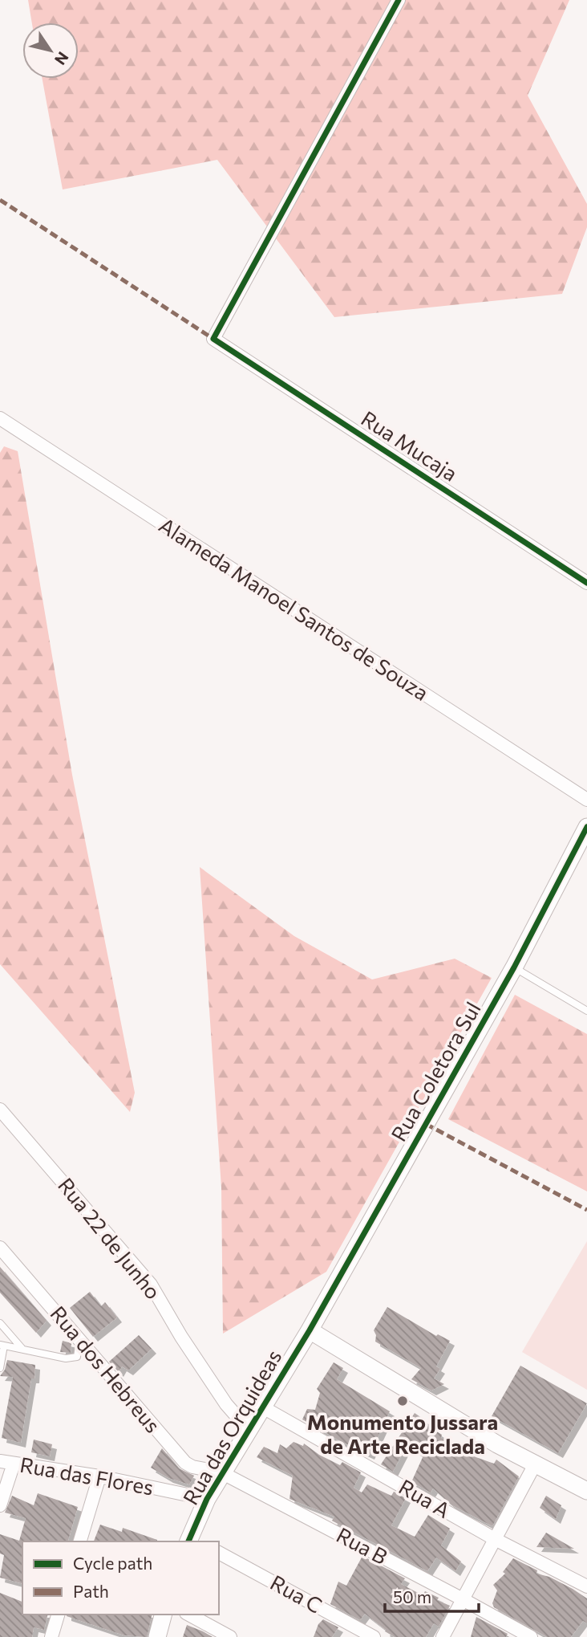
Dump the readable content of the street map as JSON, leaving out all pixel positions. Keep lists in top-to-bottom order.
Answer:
{
  "streets": {
    "street": [
      "Rua Mucaja",
      "Alameda Manoel Santos de Souza",
      "Rua Coletora Sul",
      "Rua 22 de Junho",
      "Rua dos Hebreus",
      "Rua das Orquideas",
      "Rua das Flores",
      "Rua A",
      "Rua B",
      "Rua C"
    ]
  },
  "crossings": [
    ["Rua Coletora Sul", "Rua das Orquideas"],
    ["Rua 22 de Junho", "Rua das Orquideas"],
    ["Rua dos Hebreus", "Rua das Orquideas"],
    ["Rua dos Hebreus", "Rua B"],
    ["Rua das Orquideas", "Rua das Flores"],
    ["Rua das Orquideas", "Rua A"],
    ["Rua das Orquideas", "Rua B"]
  ],
  "places": ["Monumento Jussara de Arte Reciclada"],
  "legend": ["Cycle path", "Path"],
  "scale_bar": "50 m",
  "north": "bottom right"
}
